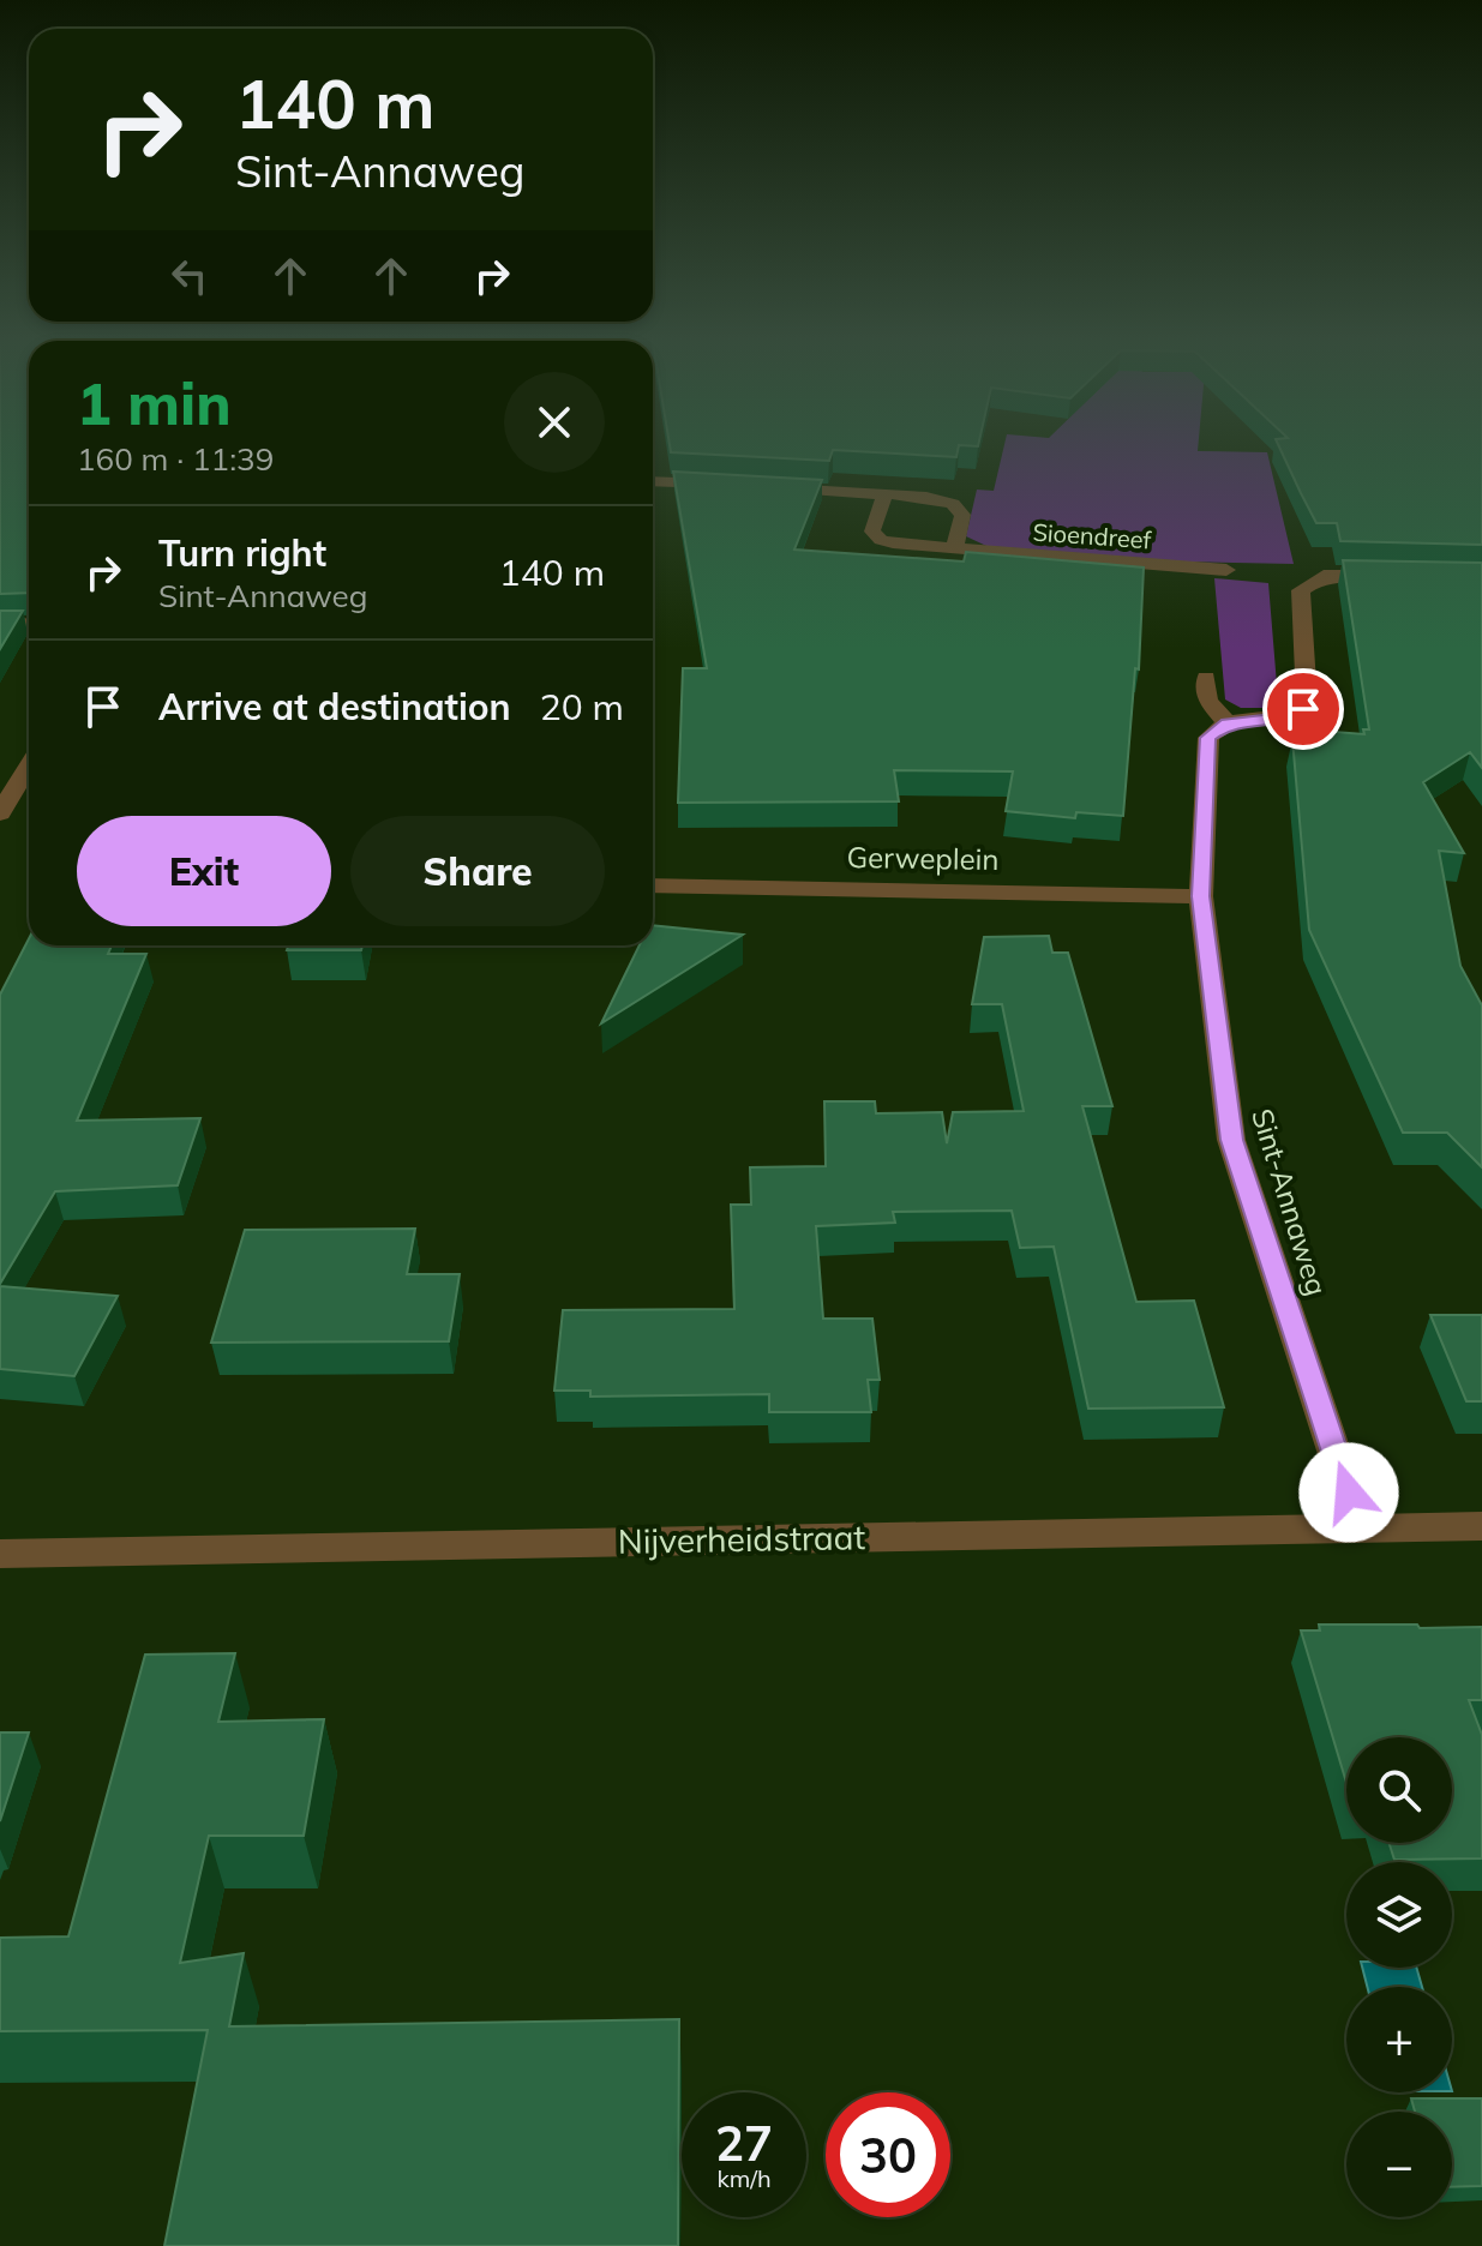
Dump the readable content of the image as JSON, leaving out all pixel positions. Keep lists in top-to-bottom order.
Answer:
{
  "streets": {
    "street": [
      "Sioendreef",
      "Gerweplein",
      "Sint-Annaweg",
      "Nijverheidstraat"
    ]
  },
  "crossings": [
    ["Gerweplein", "Sint-Annaweg"],
    ["Sint-Annaweg", "Nijverheidstraat"]
  ],
  "page": {
    "turn": ["140 m", "Sint-Annaweg"],
    "heading": ["1 min", "160 m · 11:39"],
    "list": [
      {
        "name": "Turn right",
        "note": "Sint-Annaweg",
        "value": "140 m"
      },
      {
        "name": "Arrive at destination",
        "value": "20 m"
      }
    ],
    "buttons": ["Exit", "Share"],
    "map_buttons": ["+", "−"],
    "speed": "27 km/h",
    "limit": "30"
  }
}
